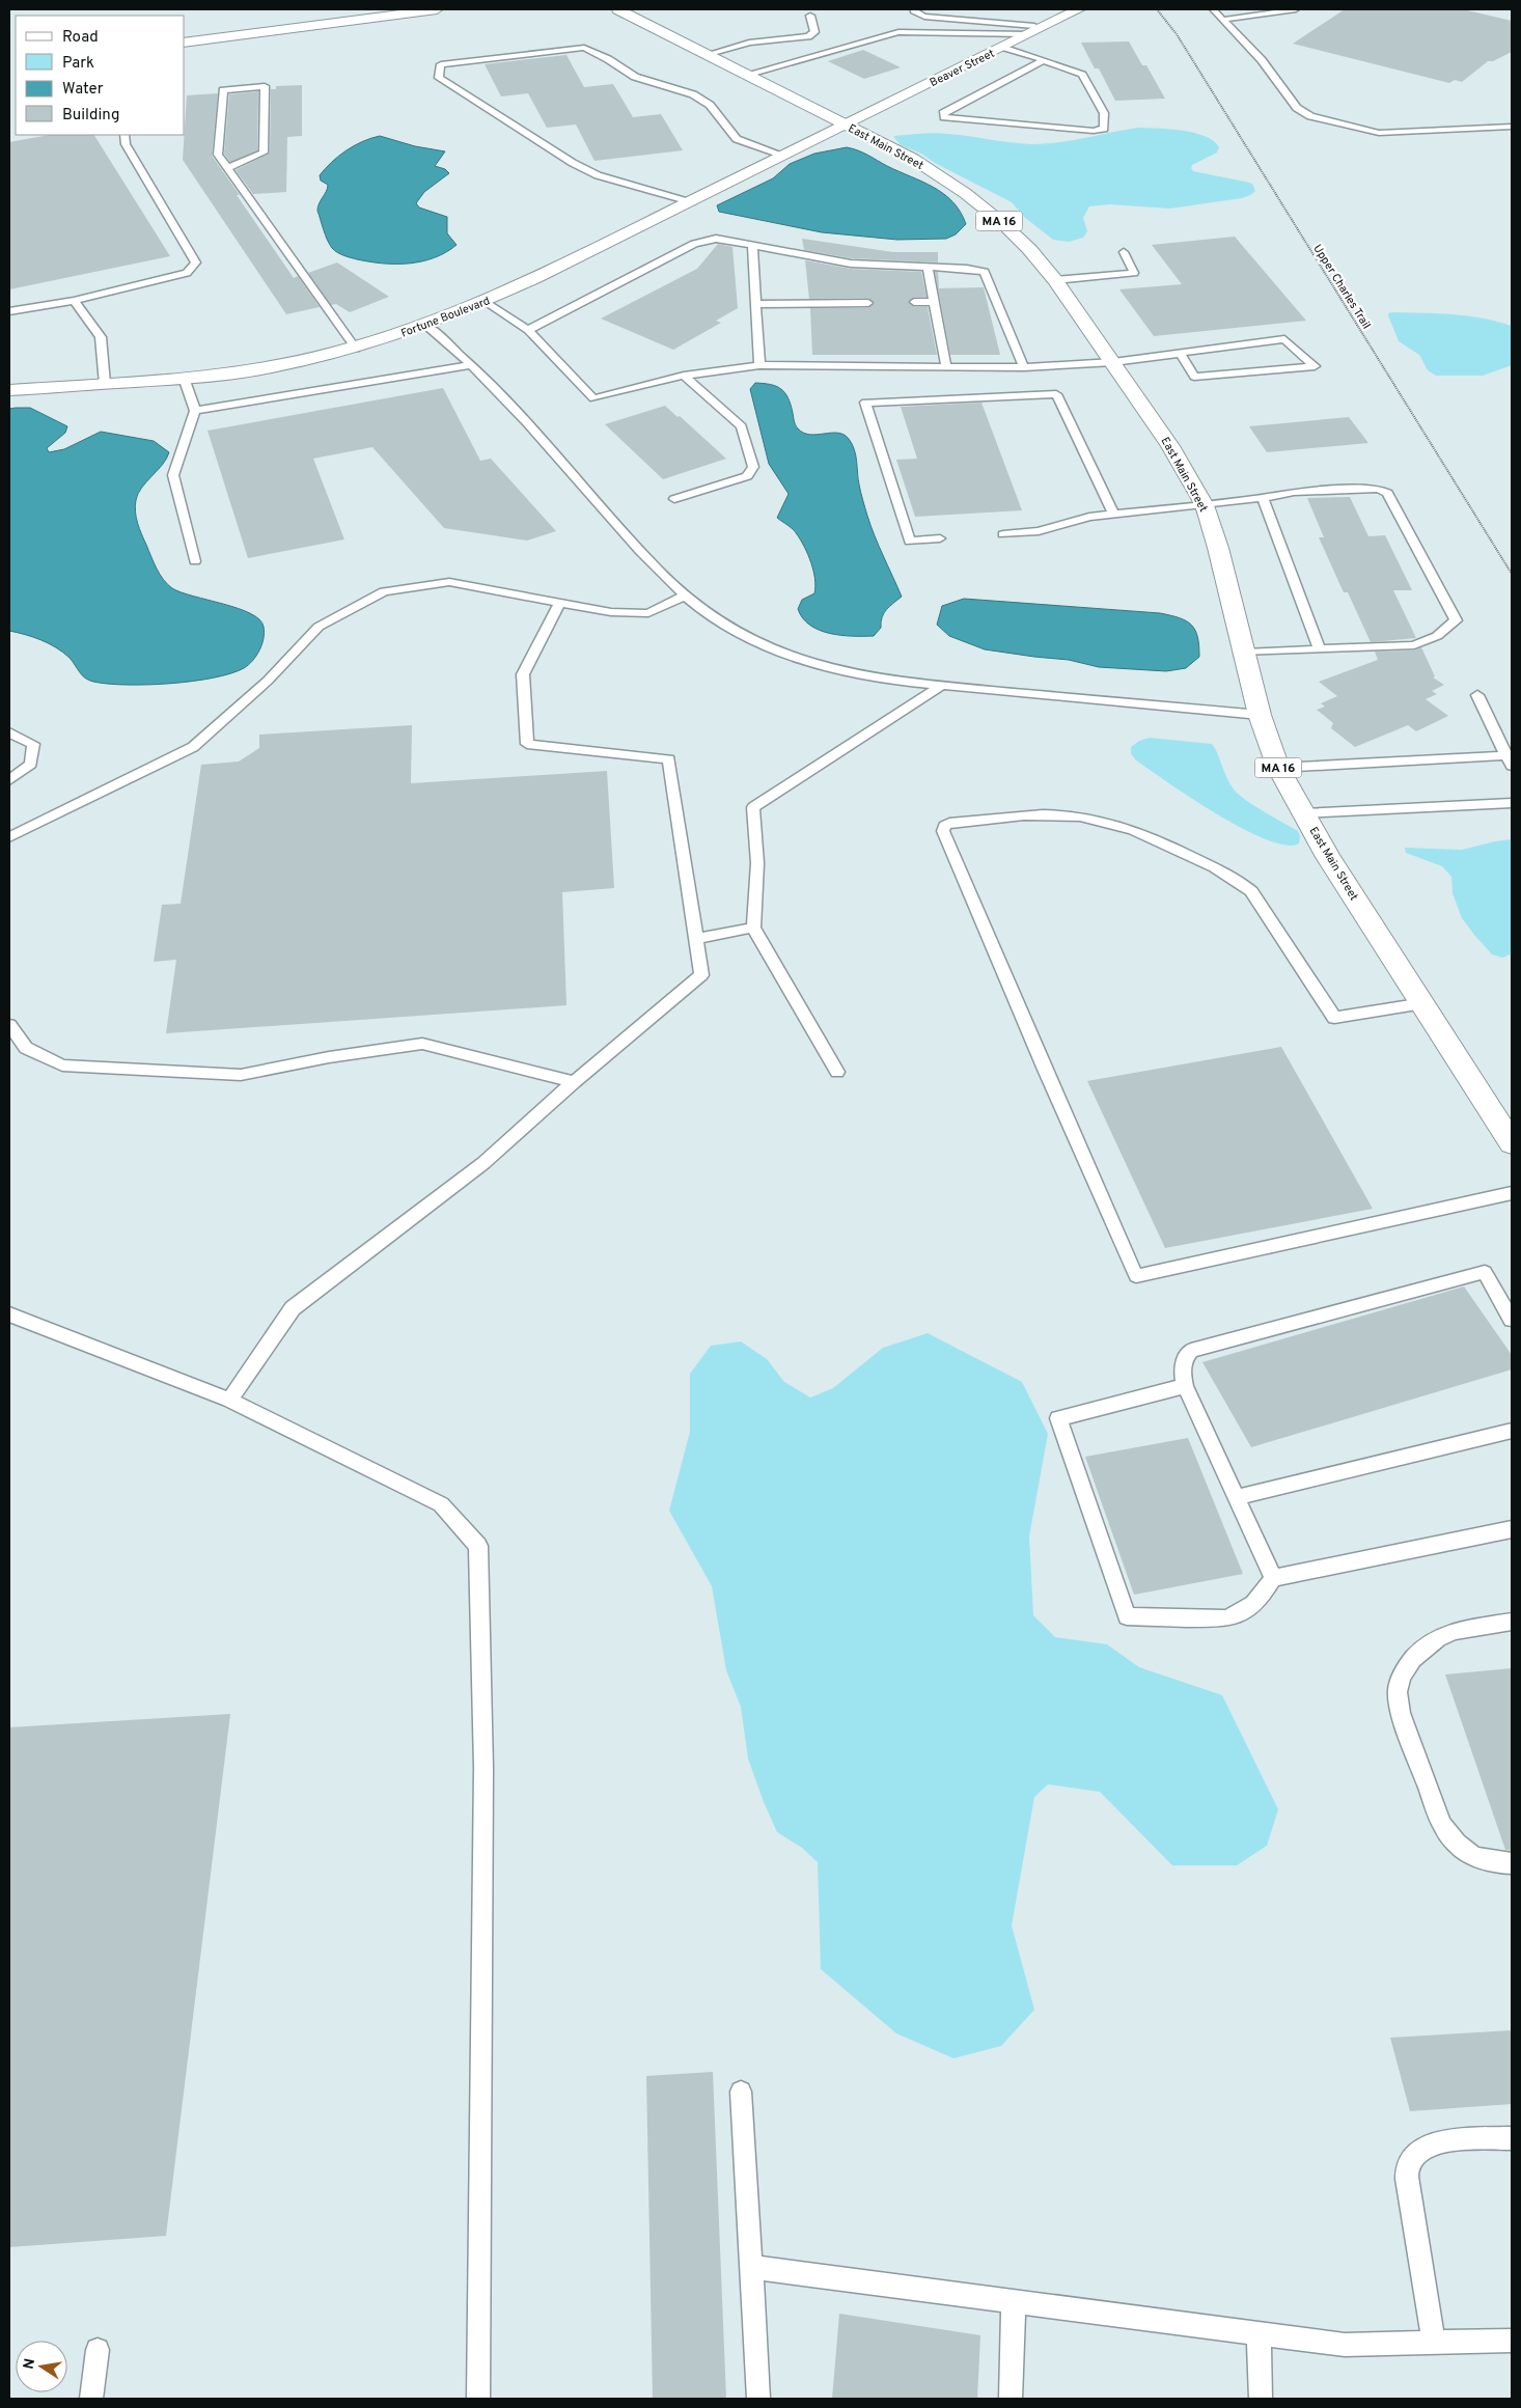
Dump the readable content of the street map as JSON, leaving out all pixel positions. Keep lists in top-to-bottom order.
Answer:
{
  "streets": {
    "main road": [
      "Beaver Street",
      "East Main Street",
      "MA 16",
      "Fortune Boulevard"
    ],
    "path": ["Upper Charles Trail"]
  },
  "crossings": [
    ["Beaver Street", "East Main Street"],
    ["Beaver Street", "Fortune Boulevard"],
    ["East Main Street", "Fortune Boulevard"]
  ],
  "legend": [
    "Road",
    "Park",
    "Water",
    "Building"
  ],
  "north": "left"
}
